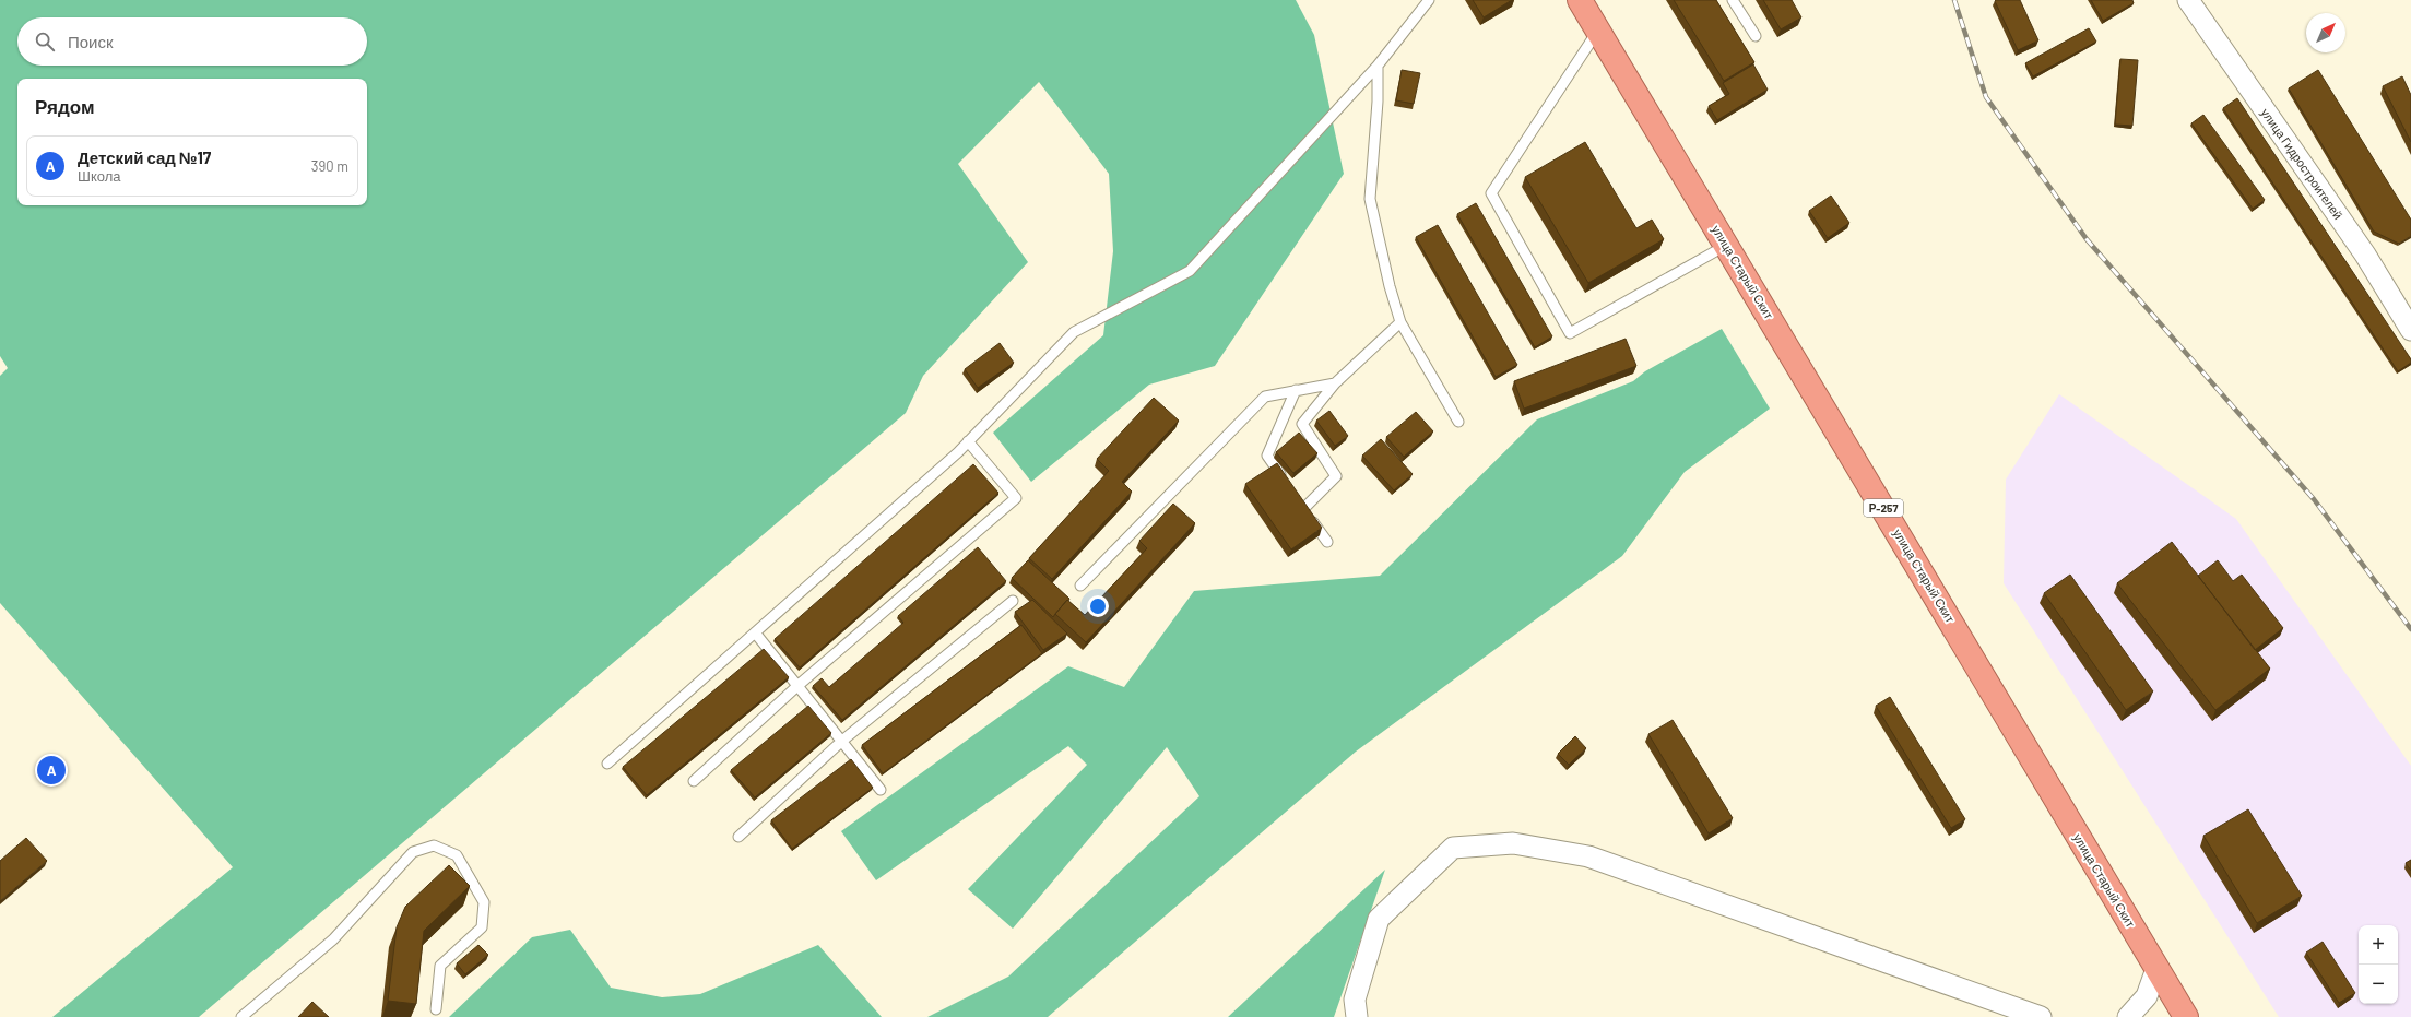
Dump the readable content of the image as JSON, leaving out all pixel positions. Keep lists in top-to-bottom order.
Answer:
{
  "streets": {
    "highway": ["улица Старый Скит", "Р-257"],
    "street": ["улица Гидростроителей"]
  },
  "north": "top right",
  "page": {
    "search": "Поиск",
    "heading": "Рядом",
    "list": [
      {
        "mark": "A",
        "name": "Детский сад №17",
        "note": "Школа",
        "value": "390 m"
      }
    ],
    "pins": "A",
    "map_buttons": ["+", "−"]
  }
}
